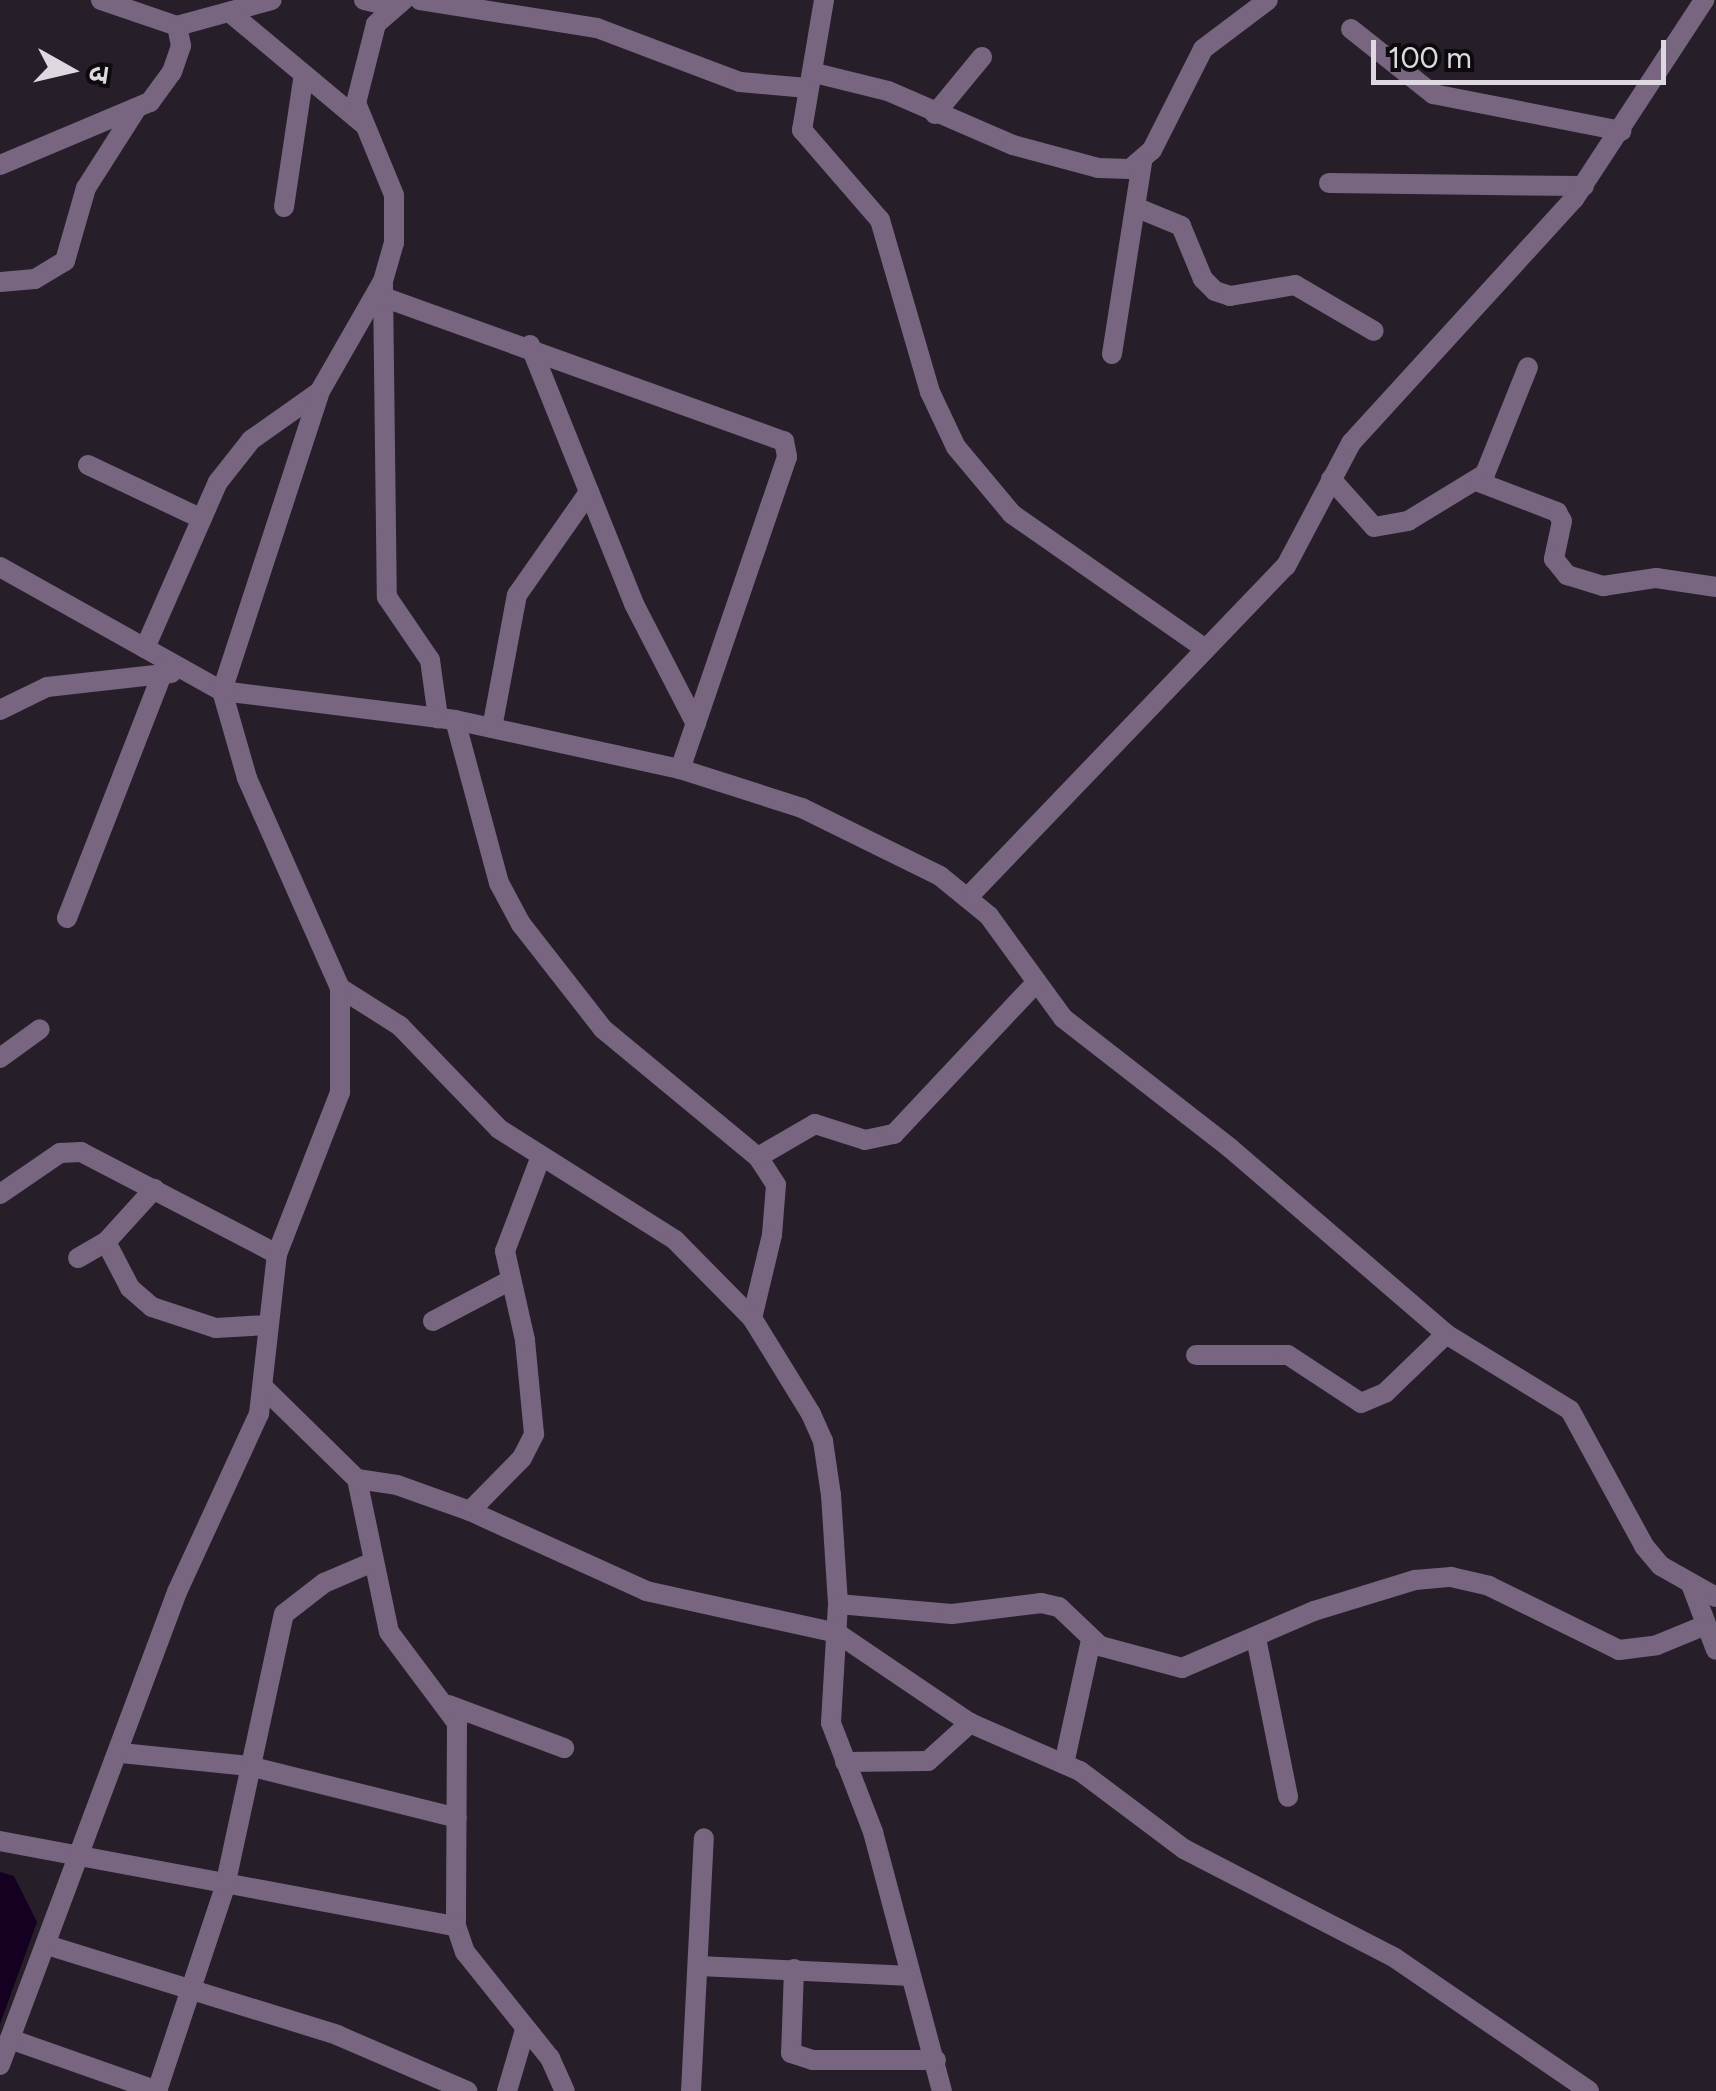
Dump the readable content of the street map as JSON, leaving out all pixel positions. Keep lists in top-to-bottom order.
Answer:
{
  "scale_bar": "100 m",
  "north": "right"
}
